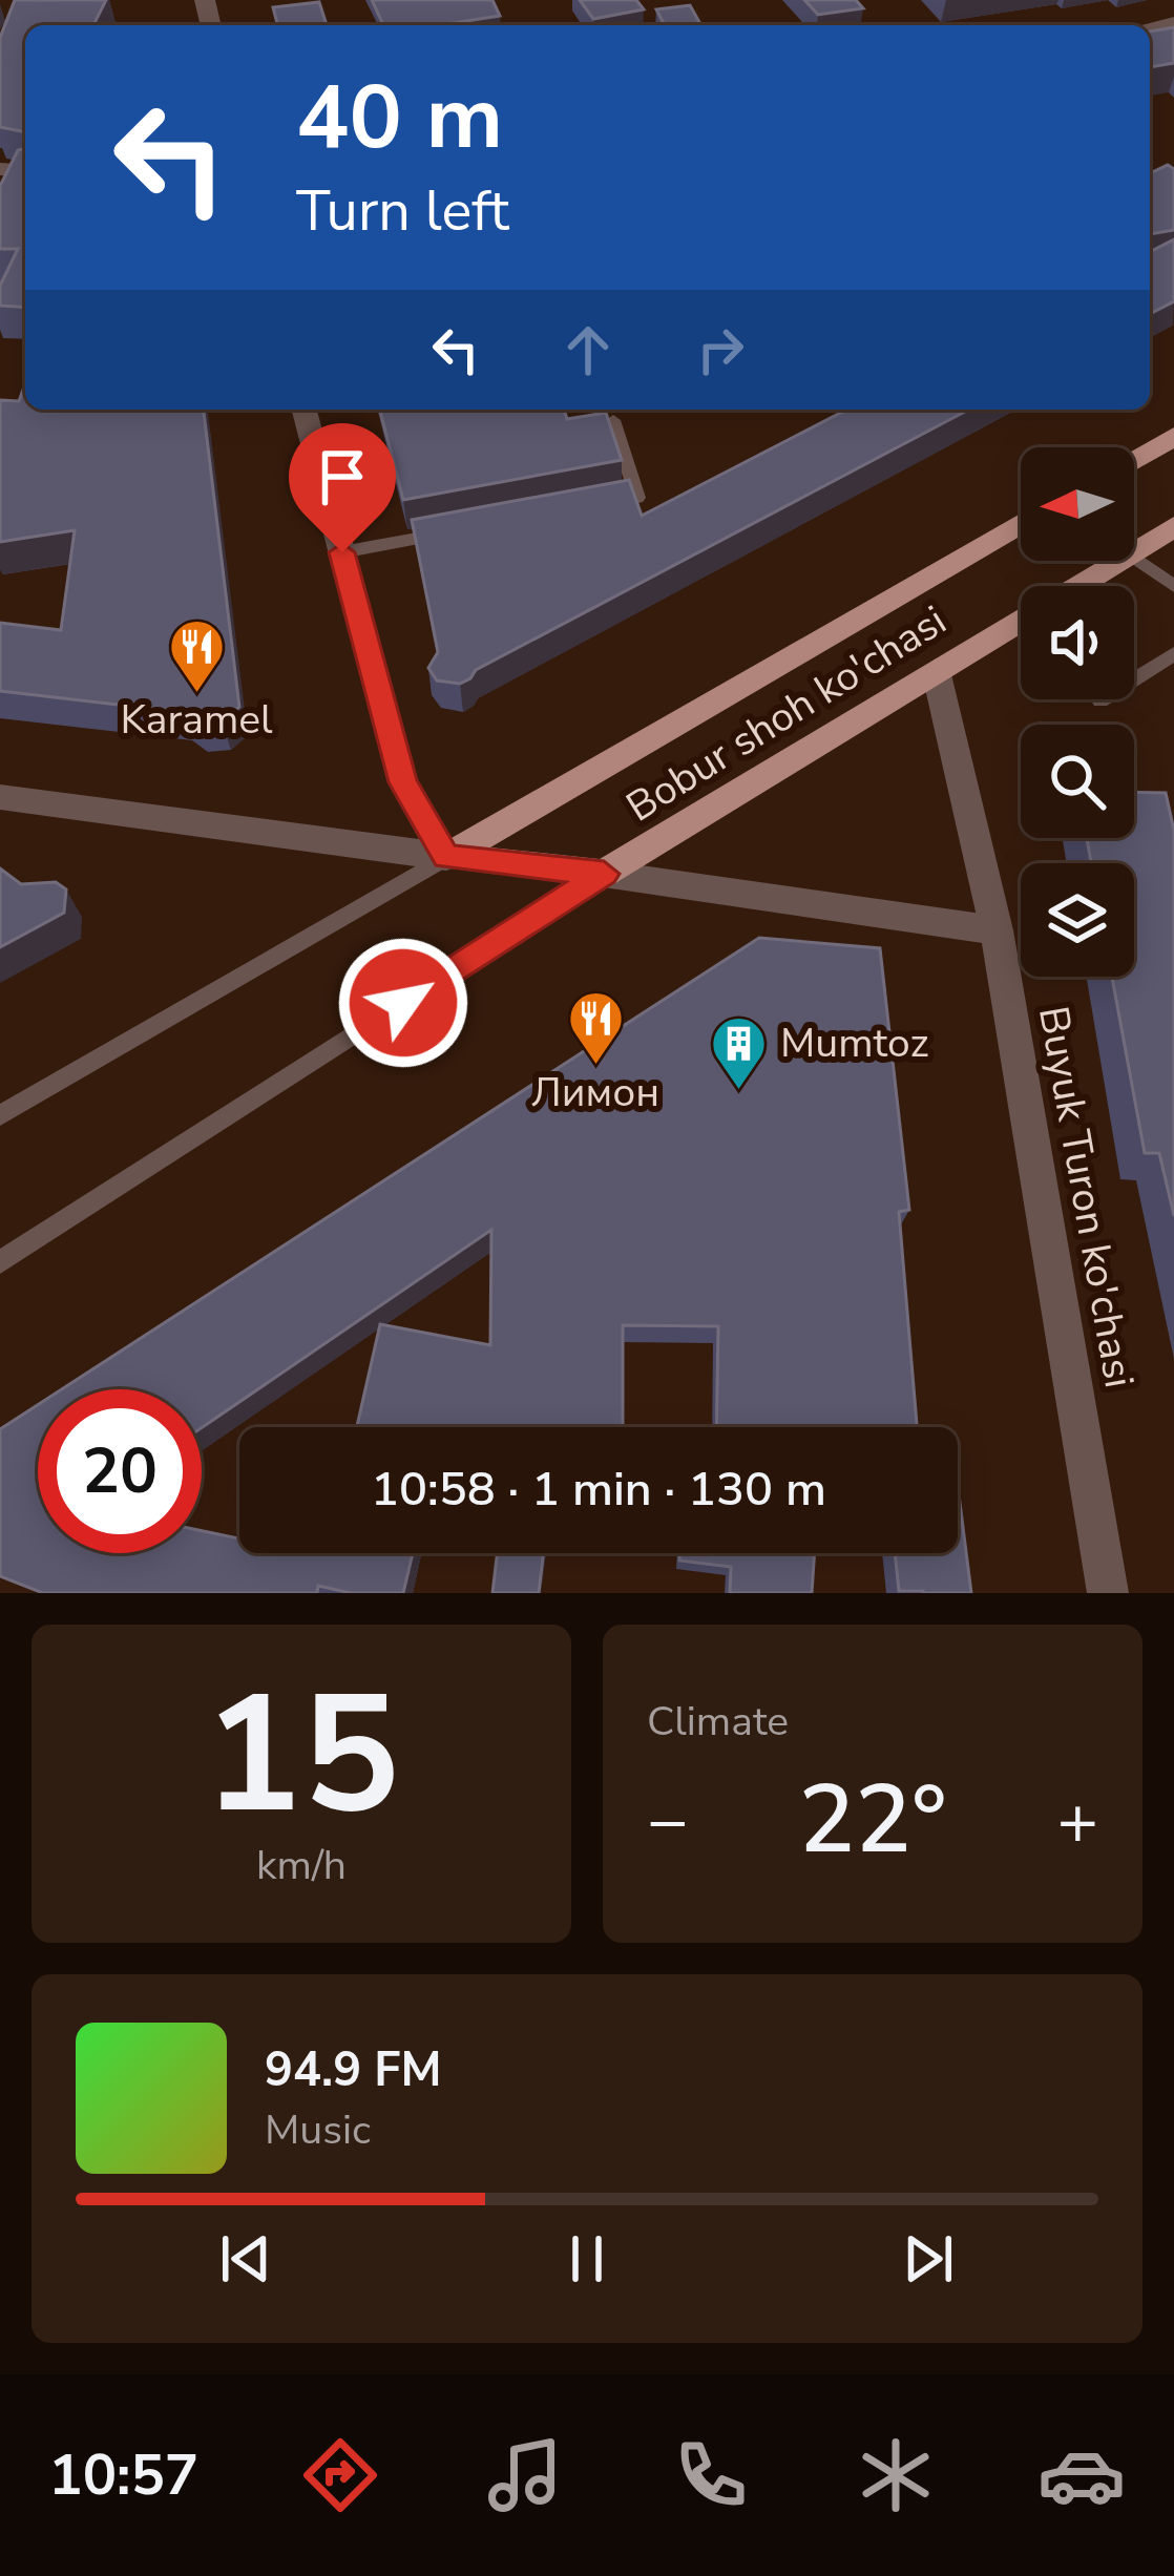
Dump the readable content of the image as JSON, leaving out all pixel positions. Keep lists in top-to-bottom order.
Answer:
{
  "streets": {
    "main road": ["Bobur shoh ko'chasi"],
    "street": ["Buyuk Turon ko'chasi"]
  },
  "crossings": [
    ["Bobur shoh ko'chasi", "Buyuk Turon ko'chasi"]
  ],
  "places": {
    "restaurant": ["Karamel", "Лимон"],
    "building": ["Mumtoz"]
  },
  "north": "left",
  "page": {
    "turn": ["40 m", "Turn left"],
    "limit": "20",
    "trip": "10:58 · 1 min · 130 m",
    "tile": [
      ["15", "km/h"],
      "Climate"
    ],
    "heat": ["−", "22°", "+"],
    "song": ["94.9 FM", "Music"],
    "tabs": "10:57"
  }
}
